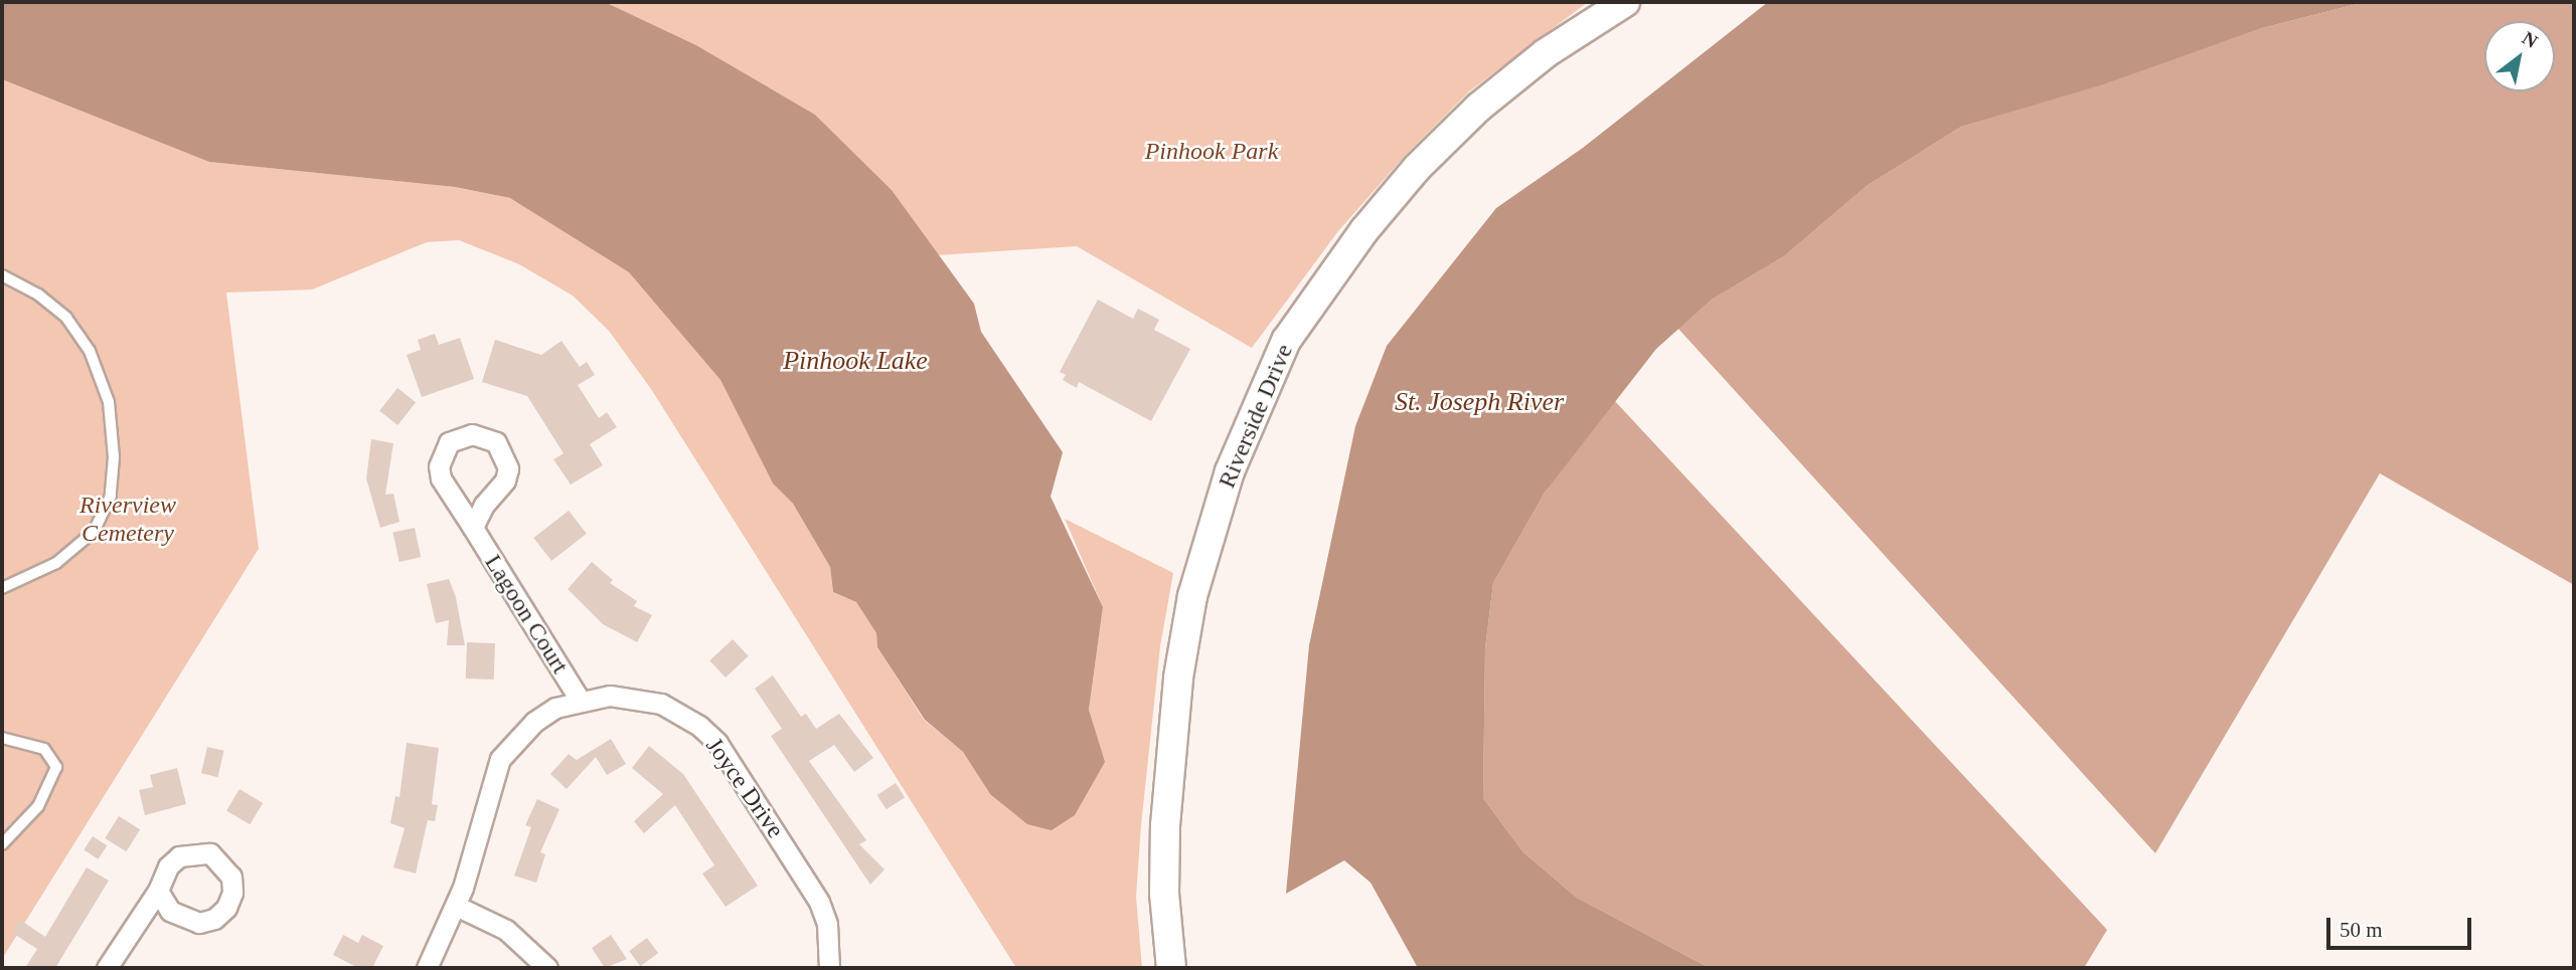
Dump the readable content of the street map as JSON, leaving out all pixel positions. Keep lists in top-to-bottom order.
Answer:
{
  "streets": {
    "street": ["Riverside Drive", "Lagoon Court", "Joyce Drive"]
  },
  "crossings": [
    ["Lagoon Court", "Joyce Drive"]
  ],
  "water": ["Pinhook Lake", "St. Joseph River"],
  "parks": ["Pinhook Park", "Riverview Cemetery"],
  "scale_bar": "50 m",
  "north": "top right"
}
